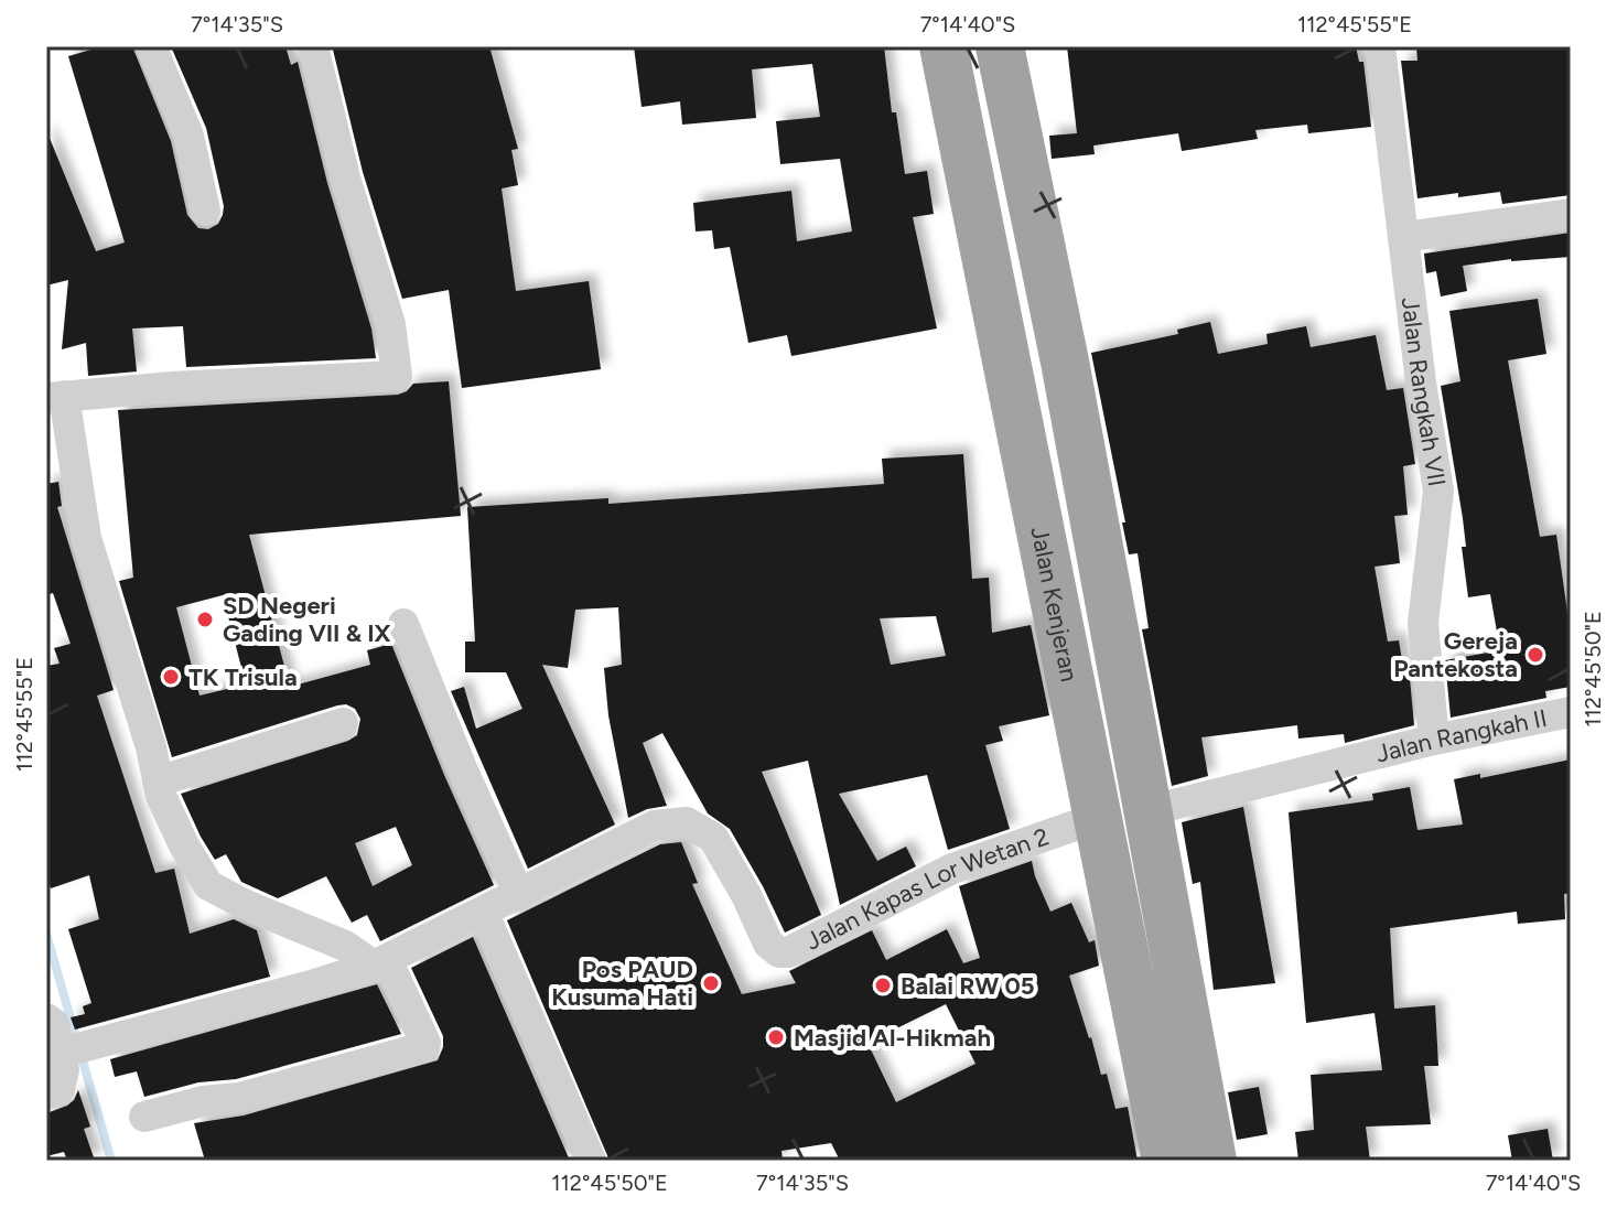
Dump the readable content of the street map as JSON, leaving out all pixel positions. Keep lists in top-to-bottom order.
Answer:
{
  "streets": {
    "highway": ["Jalan Kenjeran"],
    "street": ["Jalan Rangkah VII", "Jalan Rangkah II", "Jalan Kapas Lor Wetan 2"]
  },
  "crossings": [
    ["Jalan Rangkah VII", "Jalan Rangkah II"],
    ["Jalan Kenjeran", "Jalan Kapas Lor Wetan 2"]
  ],
  "places": [
    "SD Negeri Gading VII & IX",
    "Gereja Pantekosta",
    "TK Trisula",
    "Pos PAUD Kusuma Hati",
    "Balai RW 05",
    "Masjid Al-Hikmah"
  ],
  "coordinates": [
    "7°14'35\"S",
    "7°14'40\"S",
    "112°45'55\"E",
    "112°45'50\"E"
  ]
}
